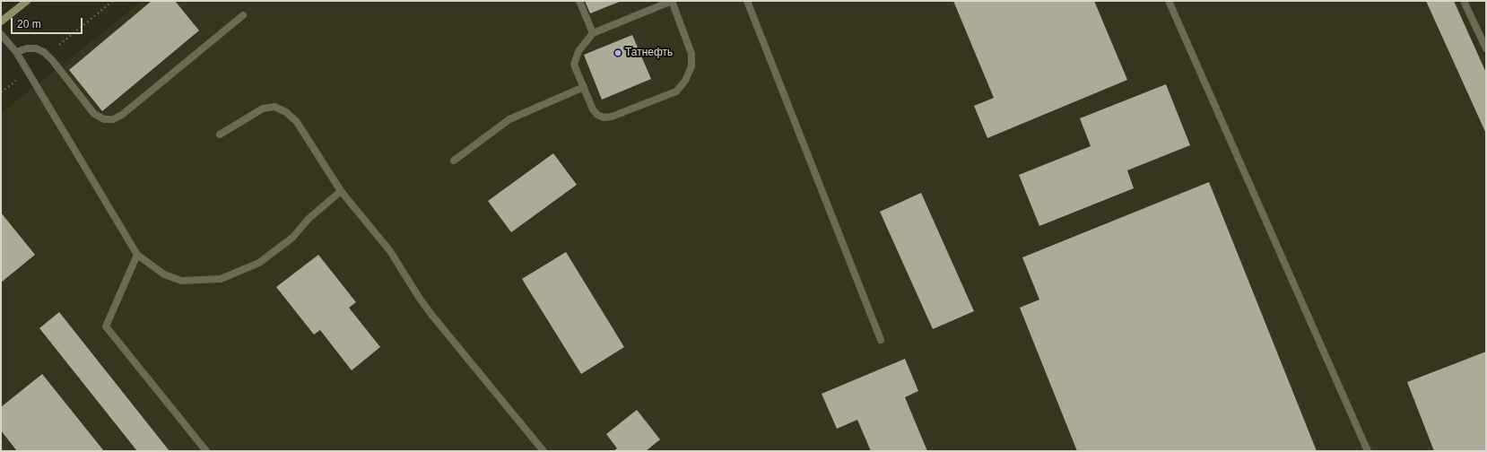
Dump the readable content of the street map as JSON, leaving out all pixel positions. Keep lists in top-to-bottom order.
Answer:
{
  "places": ["Татнефть"],
  "scale_bar": "20 m"
}
